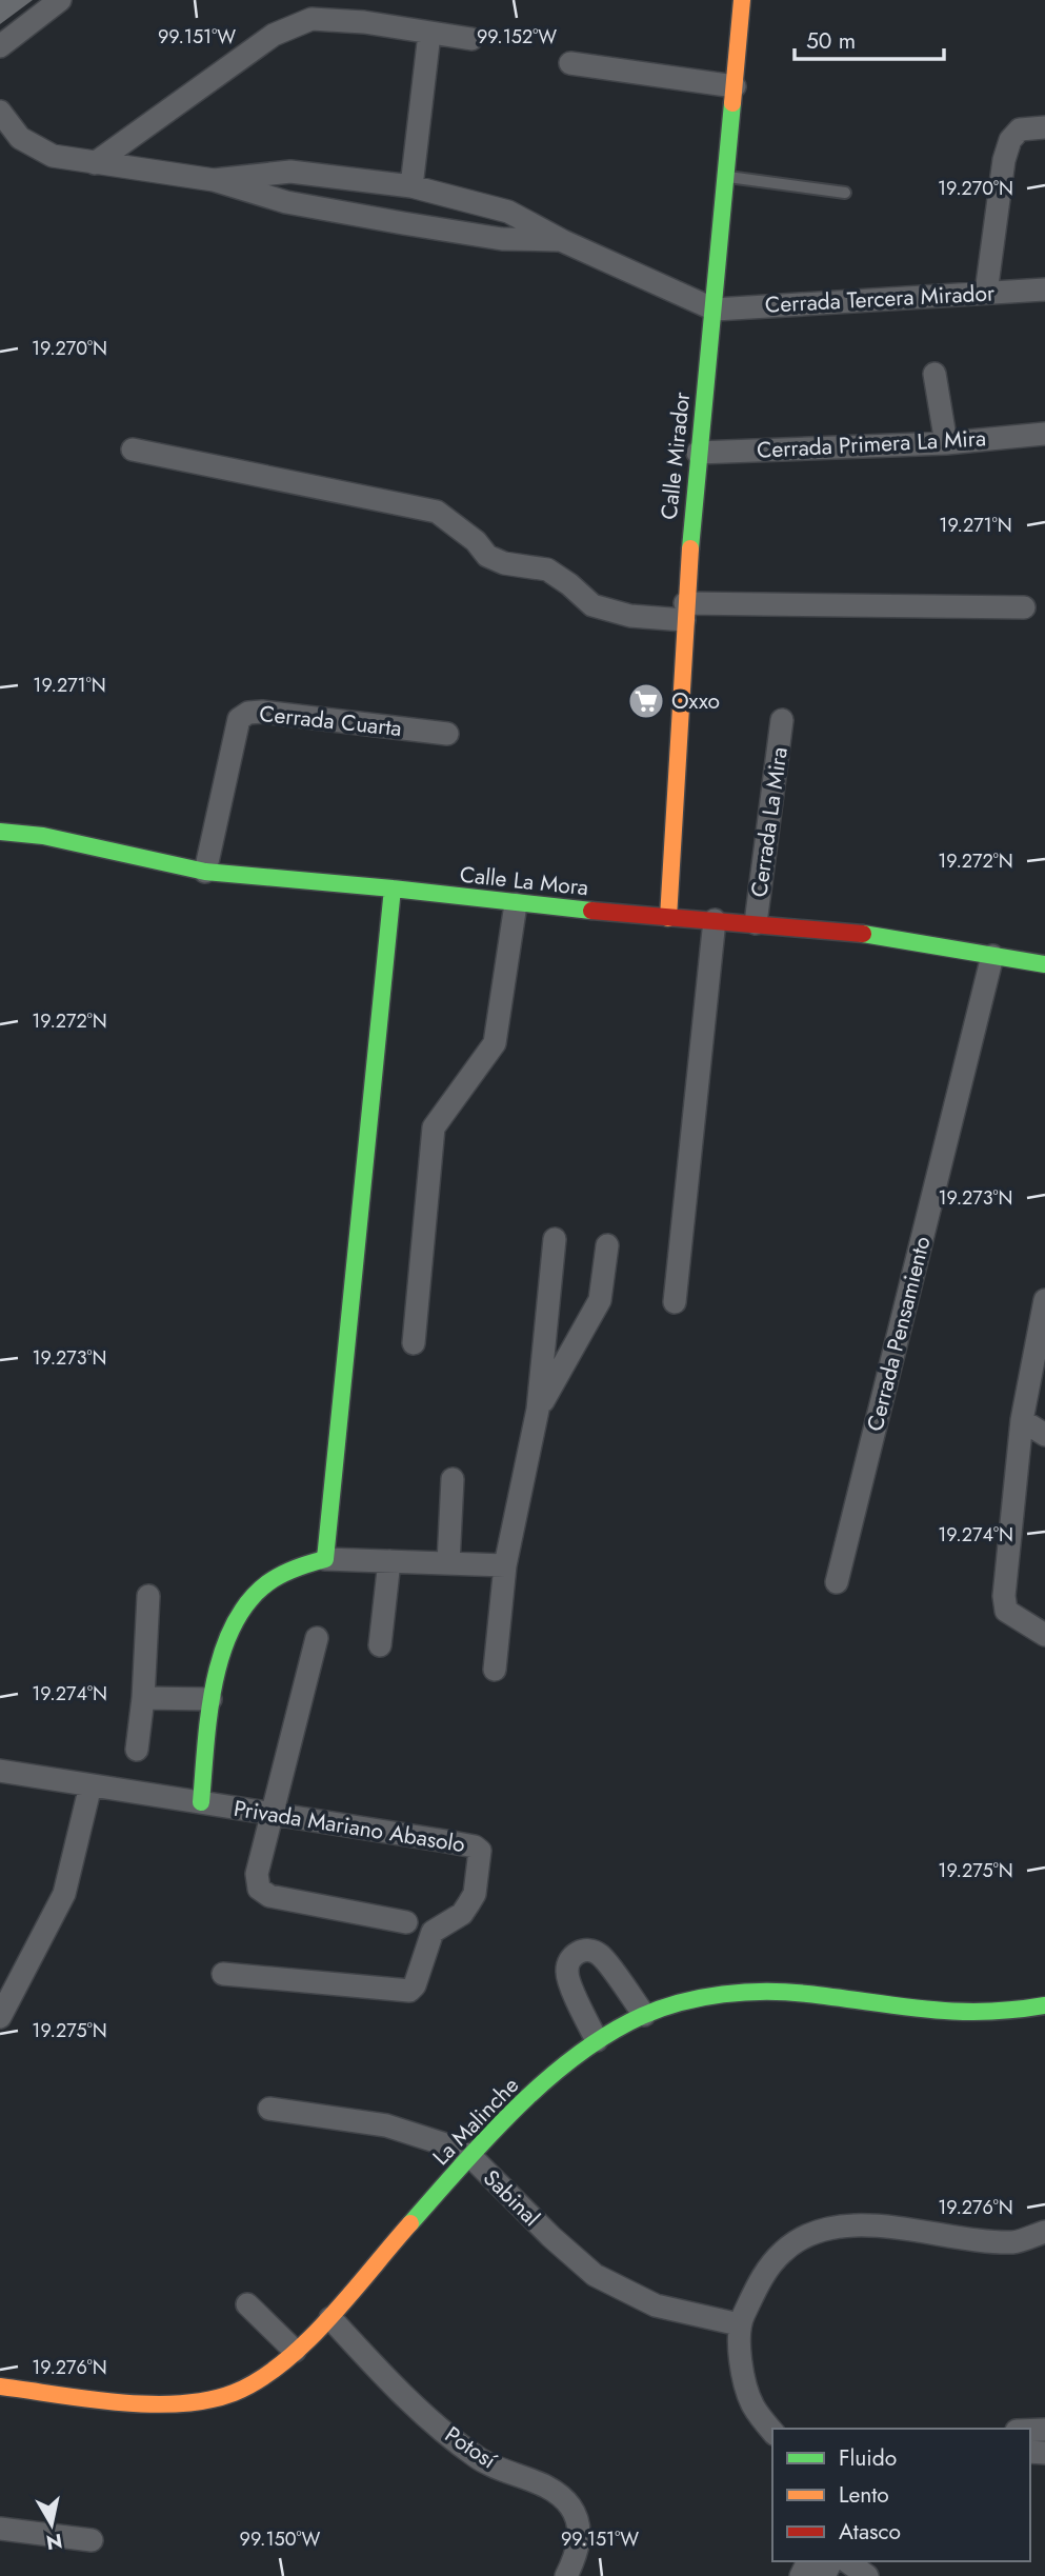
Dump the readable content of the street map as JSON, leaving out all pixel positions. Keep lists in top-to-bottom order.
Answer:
{
  "streets": {
    "street": [
      "Cerrada Tercera Mirador",
      "Cerrada Primera La Mira",
      "Calle Mirador",
      "Cerrada Cuarta",
      "Cerrada La Mira",
      "Calle La Mora",
      "Cerrada Pensamiento",
      "Privada Mariano Abasolo",
      "La Malinche",
      "Sabinal",
      "Potosí"
    ]
  },
  "crossings": [
    ["Cerrada Tercera Mirador", "Calle Mirador"],
    ["Cerrada Primera La Mira", "Calle Mirador"],
    ["Calle Mirador", "Calle La Mora"],
    ["Cerrada Cuarta", "Calle La Mora"],
    ["Cerrada La Mira", "Calle La Mora"],
    ["Calle La Mora", "Cerrada Pensamiento"],
    ["La Malinche", "Sabinal"],
    ["La Malinche", "Potosí"]
  ],
  "places": {
    "supermarket": ["Oxxo"]
  },
  "legend": ["Fluido", "Lento", "Atasco"],
  "scale_bar": "50 m",
  "north": "bottom",
  "coordinates": [
    "99.151°W",
    "99.152°W",
    "19.270°N",
    "19.271°N",
    "19.272°N",
    "19.273°N",
    "19.274°N",
    "19.275°N",
    "19.276°N",
    "99.150°W"
  ]
}
